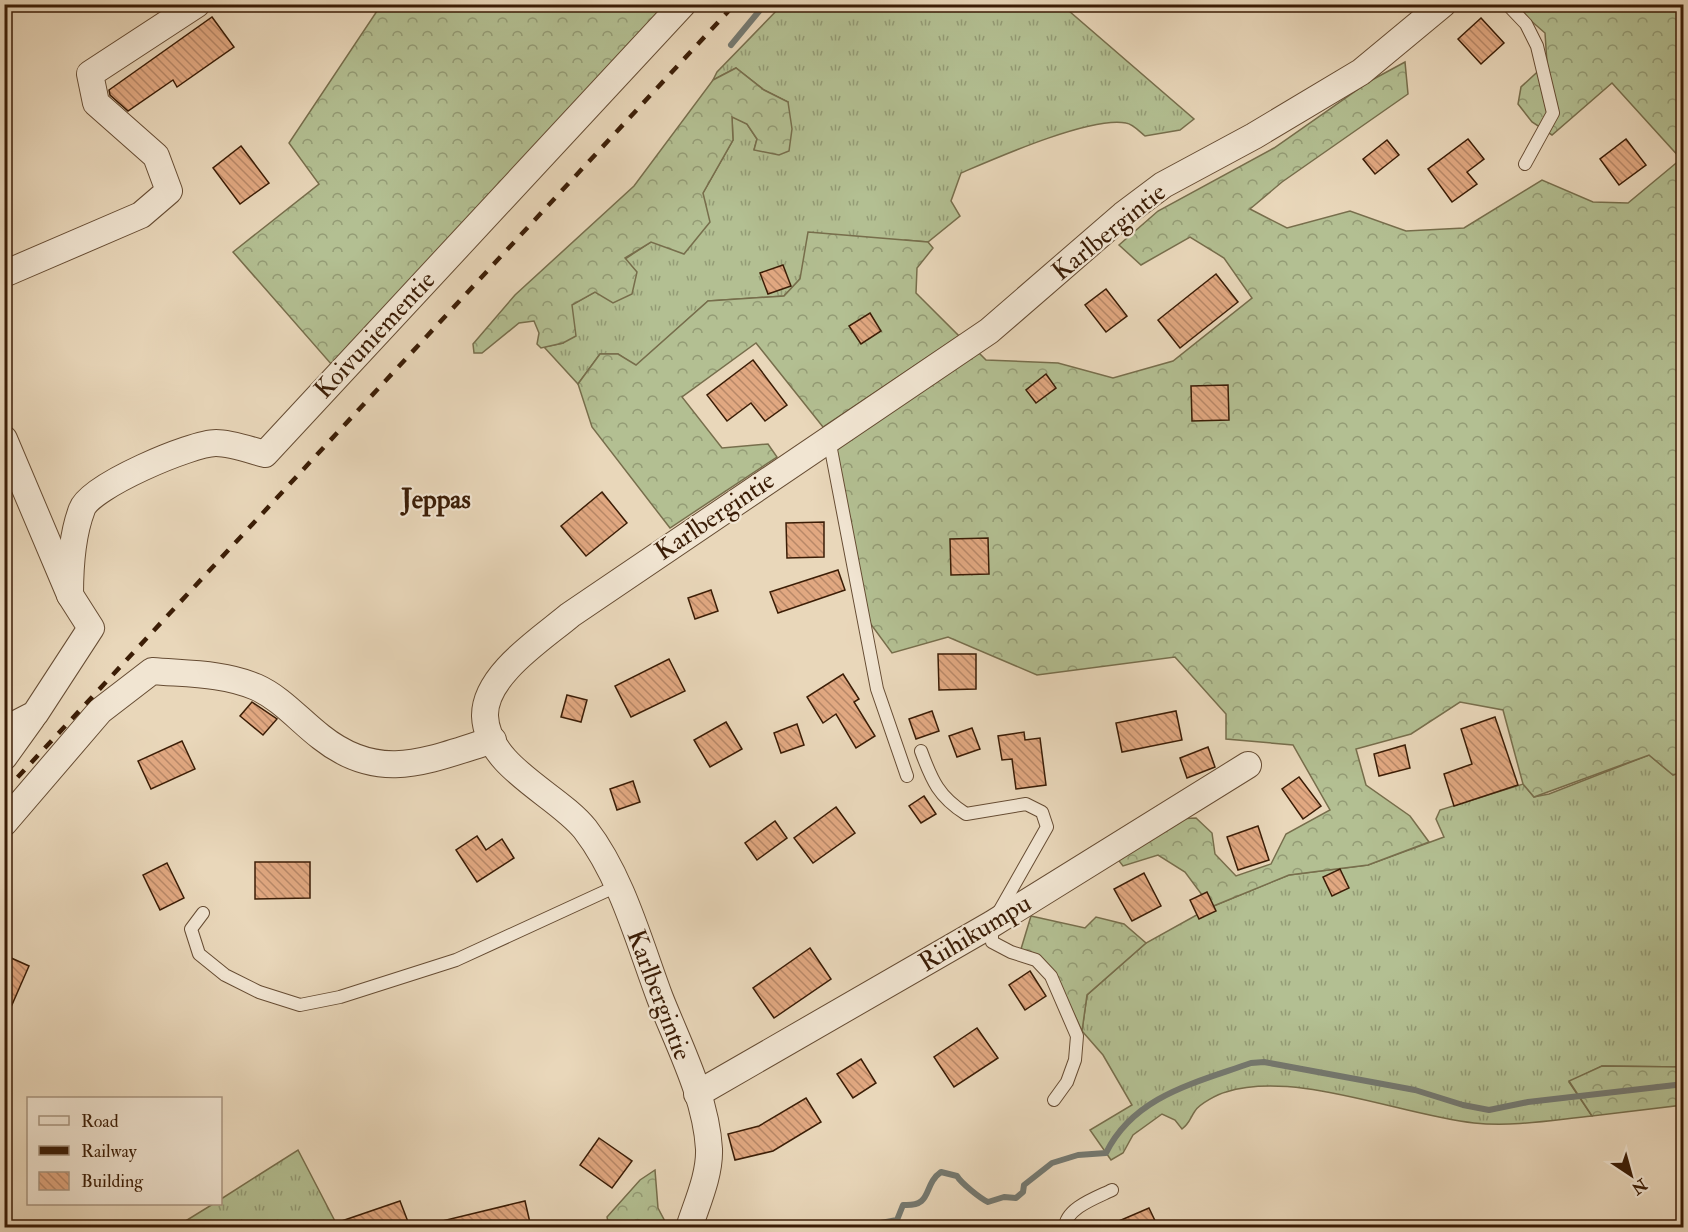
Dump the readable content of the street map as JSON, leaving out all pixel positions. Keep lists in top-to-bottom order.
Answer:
{
  "streets": {
    "street": ["Karlbergintie", "Koivuniementie", "Riihikumpu"]
  },
  "crossings": [
    ["Karlbergintie", "Riihikumpu"]
  ],
  "districts": ["Jeppas"],
  "legend": ["Road", "Railway", "Building"],
  "north": "bottom right"
}
